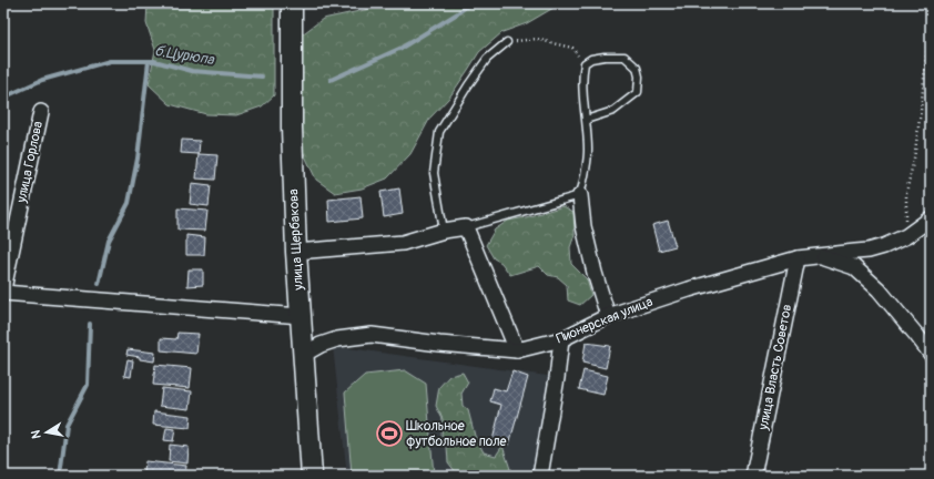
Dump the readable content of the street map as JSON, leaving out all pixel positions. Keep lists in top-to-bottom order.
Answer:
{
  "streets": {
    "street": [
      "улица Горлова",
      "улица Щербакова",
      "Пионерская улица",
      "улица Власть Советов"
    ]
  },
  "crossings": [
    ["улица Щербакова", "Пионерская улица"],
    ["Пионерская улица", "улица Власть Советов"]
  ],
  "water": ["б.Цурюпа"],
  "places": {
    "sports": ["Школьное футбольное поле"]
  },
  "north": "left"
}
